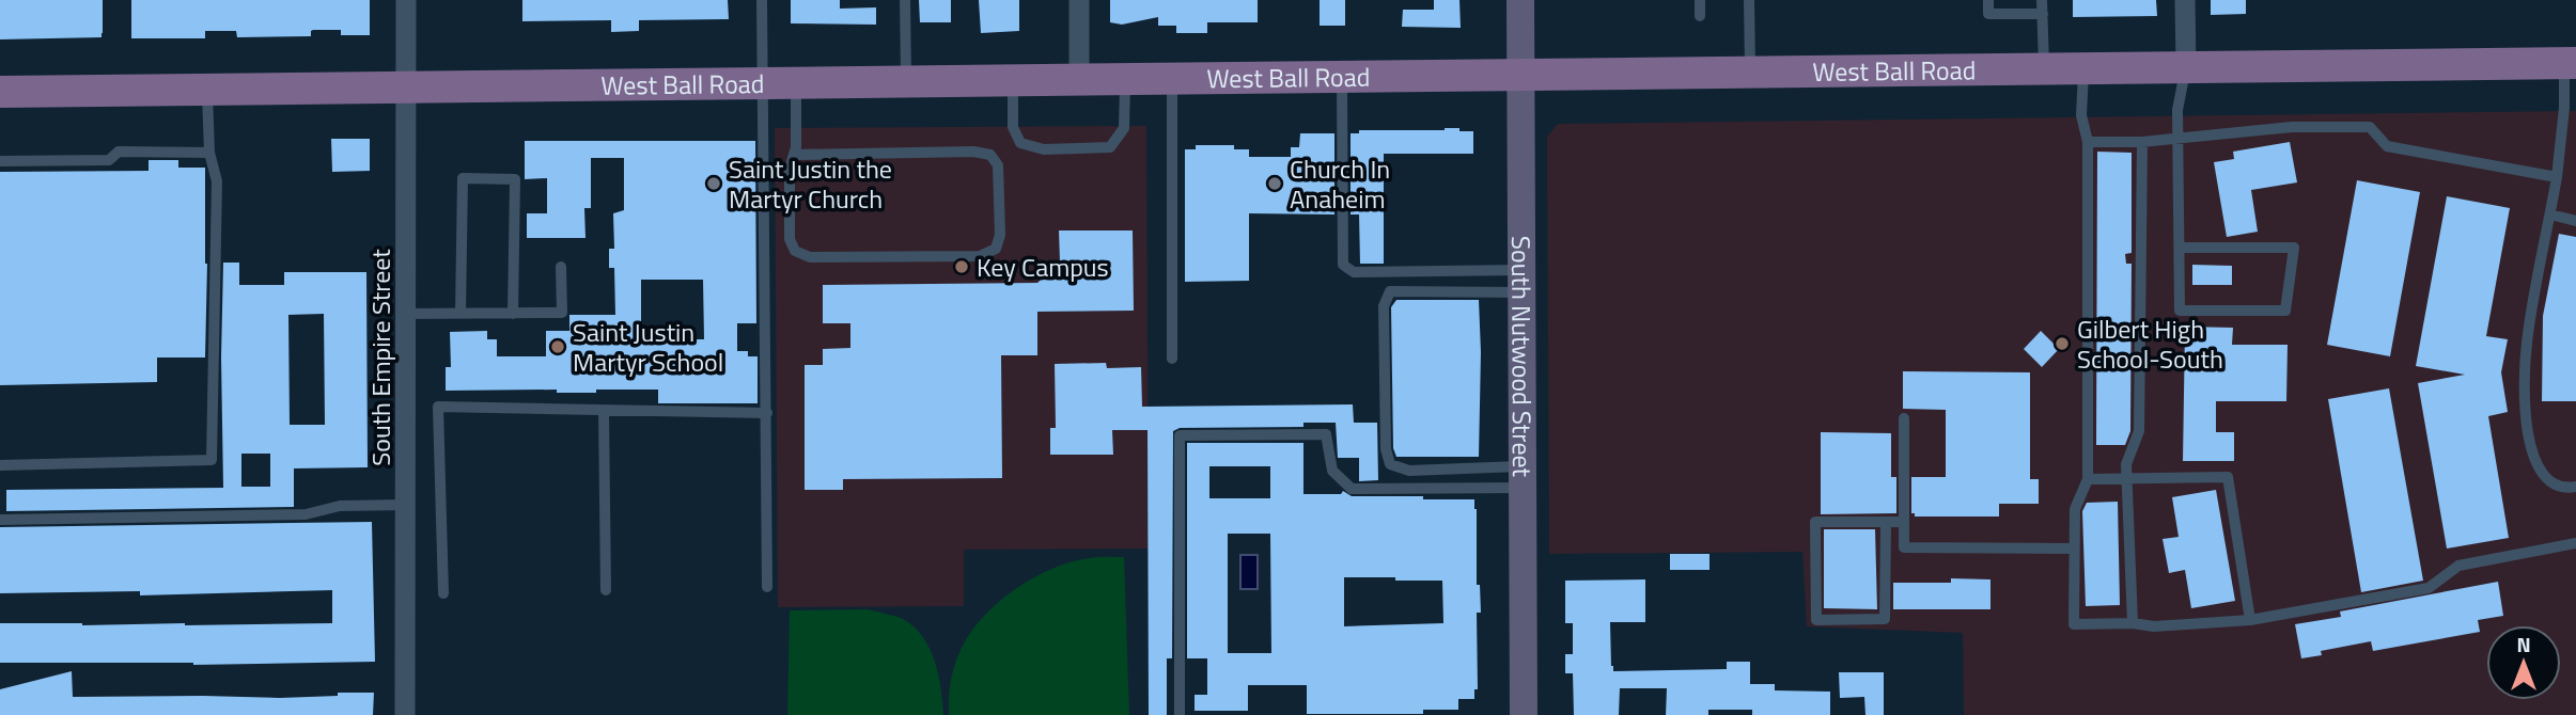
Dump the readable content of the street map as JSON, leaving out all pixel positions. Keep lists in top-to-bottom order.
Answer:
{
  "streets": {
    "main road": ["West Ball Road"],
    "street": ["South Empire Street", "South Nutwood Street"]
  },
  "crossings": [
    ["West Ball Road", "South Empire Street"],
    ["West Ball Road", "South Nutwood Street"]
  ],
  "places": [
    "Saint Justin the Martyr Church",
    "Church In Anaheim",
    "Key Campus",
    "Gilbert High School-South",
    "Saint Justin Martyr School"
  ],
  "north": "top"
}
